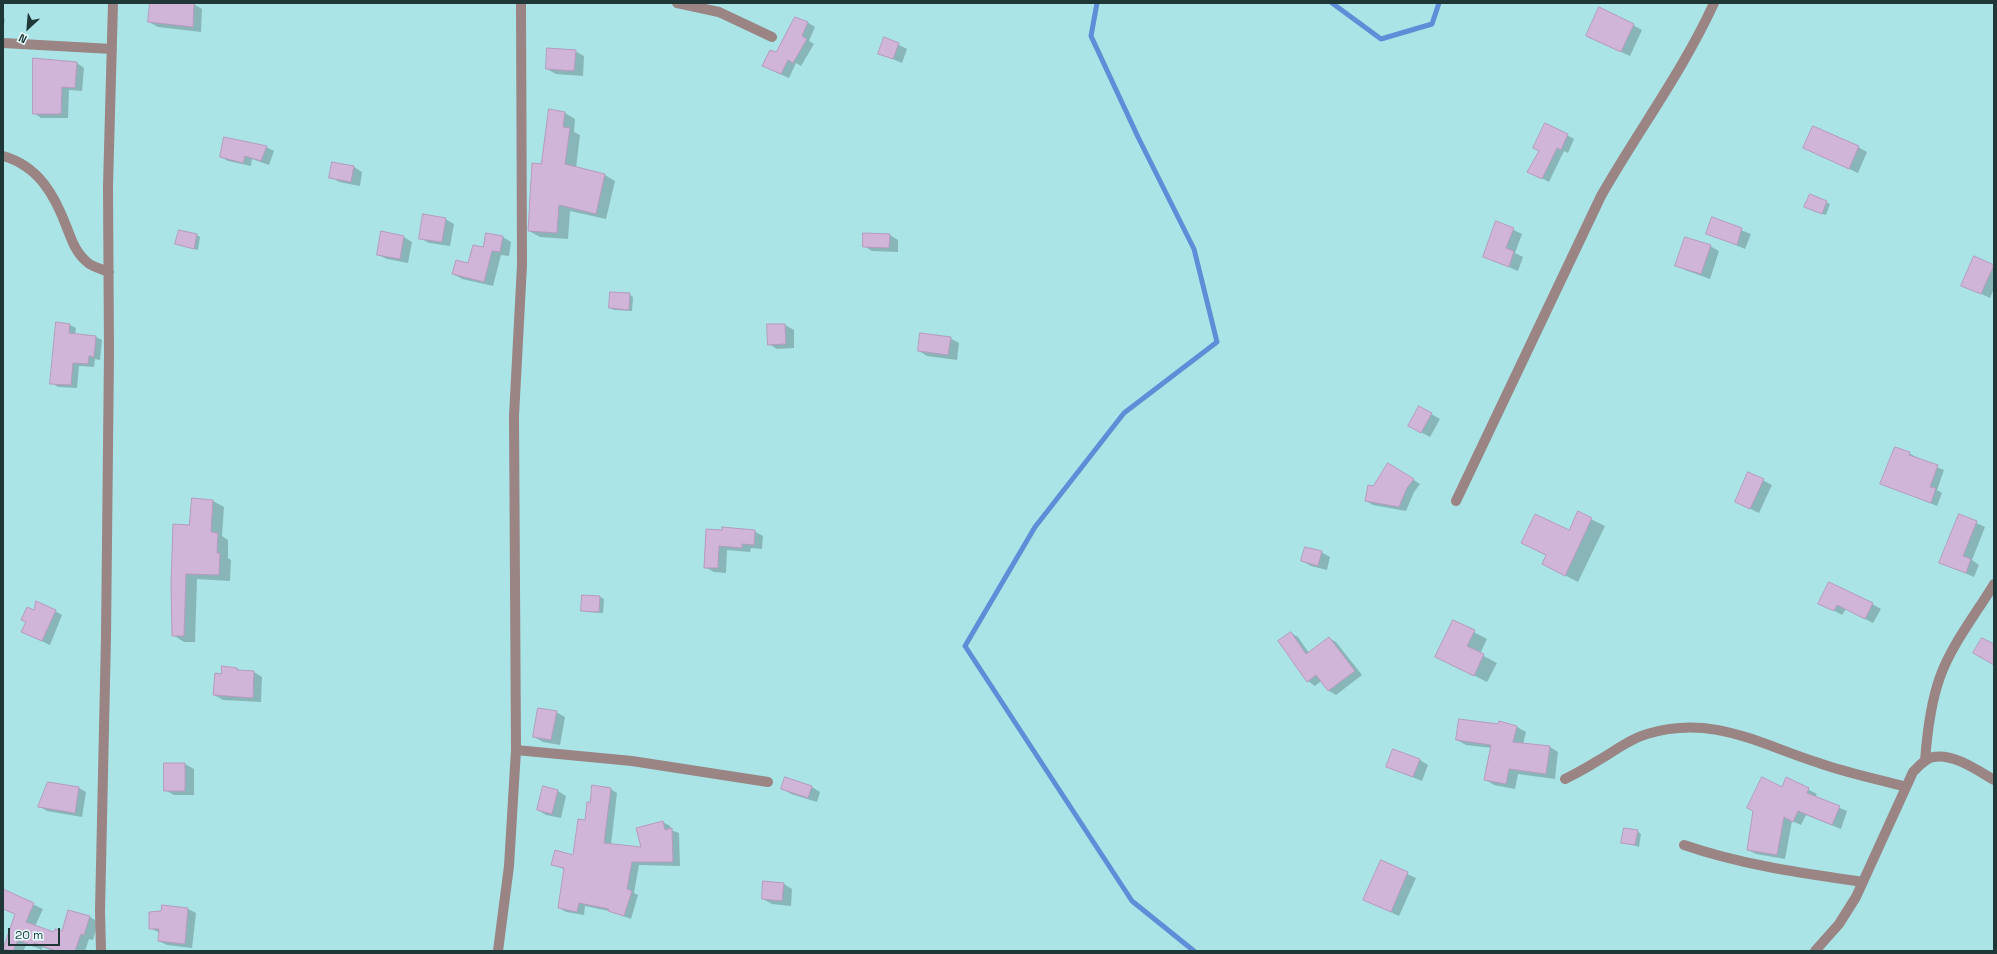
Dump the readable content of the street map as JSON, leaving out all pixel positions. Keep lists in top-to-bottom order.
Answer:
{
  "scale_bar": "20 m",
  "north": "bottom left"
}
